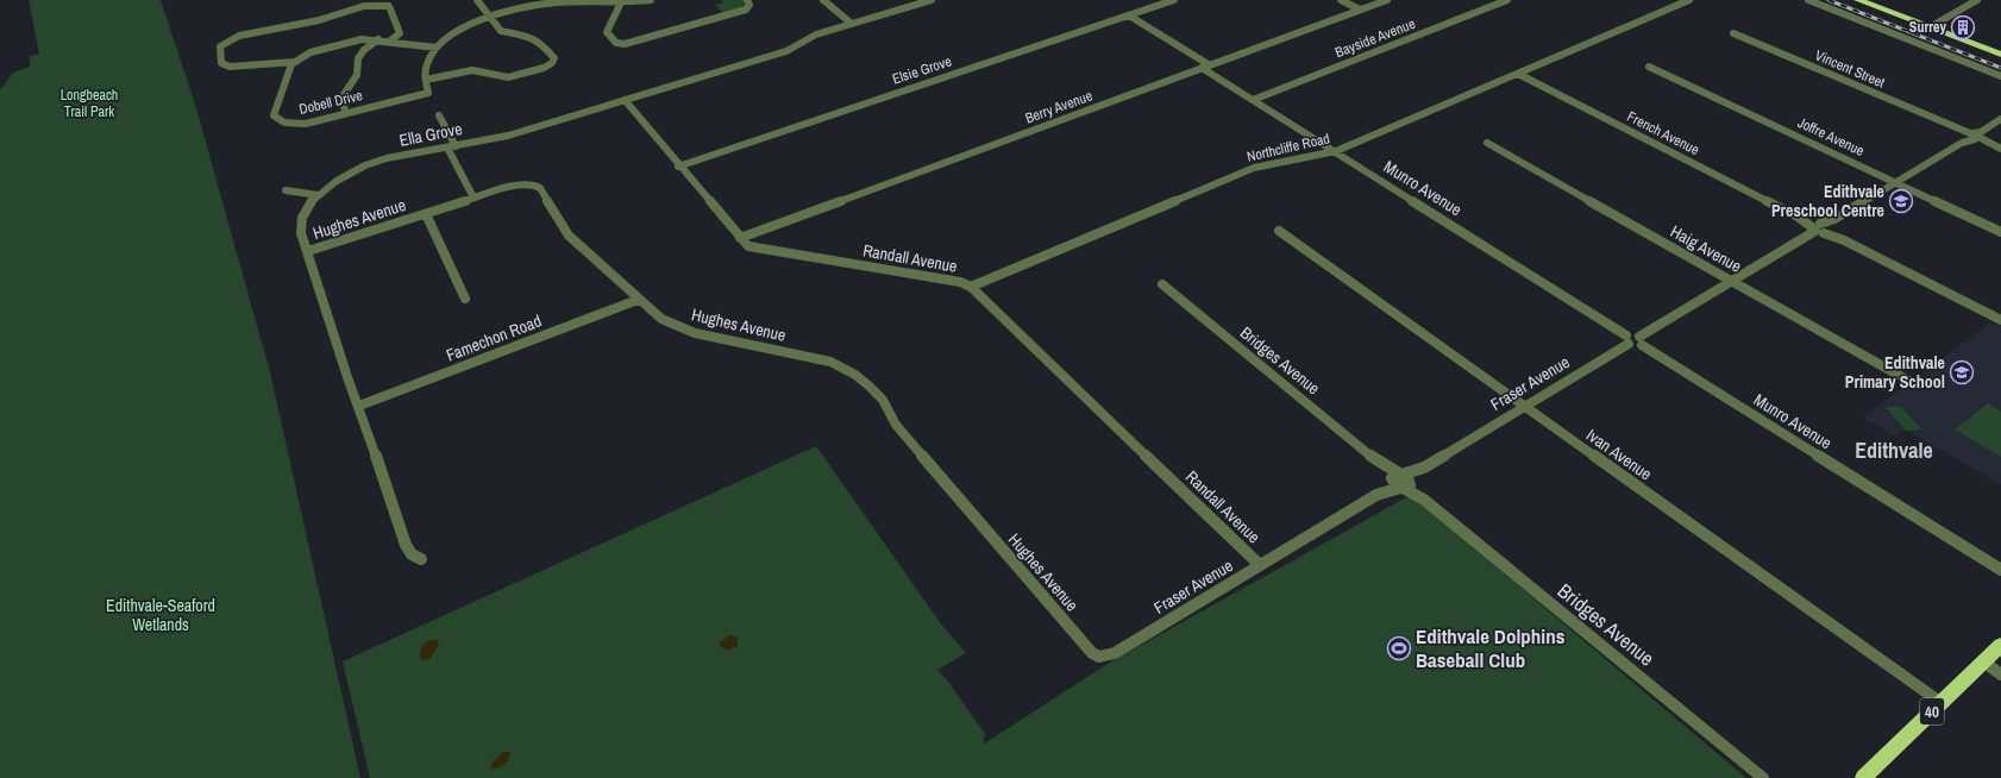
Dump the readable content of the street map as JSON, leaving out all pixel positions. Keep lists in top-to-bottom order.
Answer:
{
  "streets": {
    "highway": ["40"],
    "street": [
      "Bayside Avenue",
      "Vincent Street",
      "Elsie Grove",
      "Dobell Drive",
      "Berry Avenue",
      "French Avenue",
      "Ella Grove",
      "Joffre Avenue",
      "Northcliffe Road",
      "Munro Avenue",
      "Hughes Avenue",
      "Haig Avenue",
      "Randall Avenue",
      "Famechon Road",
      "Bridges Avenue",
      "Fraser Avenue",
      "Ivan Avenue"
    ]
  },
  "crossings": [
    ["Bayside Avenue", "Munro Avenue"],
    ["Elsie Grove", "Munro Avenue"],
    ["Elsie Grove", "Randall Avenue"],
    ["Berry Avenue", "Munro Avenue"],
    ["Berry Avenue", "Randall Avenue"],
    ["French Avenue", "Northcliffe Road"],
    ["Ella Grove", "Hughes Avenue"],
    ["Ella Grove", "Randall Avenue"],
    ["Ella Grove", "Famechon Road"],
    ["Northcliffe Road", "Munro Avenue"],
    ["Northcliffe Road", "Randall Avenue"],
    ["Munro Avenue", "Fraser Avenue"],
    ["Hughes Avenue", "Famechon Road"],
    ["Hughes Avenue", "Fraser Avenue"],
    ["Randall Avenue", "Fraser Avenue"],
    ["Bridges Avenue", "Fraser Avenue"],
    ["Fraser Avenue", "Ivan Avenue"],
    ["Ivan Avenue", "40"]
  ],
  "districts": ["Edithvale"],
  "parks": ["Longbeach Trail Park", "Edithvale-Seaford Wetlands"],
  "places": {
    "building": ["Surrey"],
    "school or university": ["Edithvale Preschool Centre", "Edithvale Primary School"],
    "sports": ["Edithvale Dolphins Baseball Club"]
  }
}
